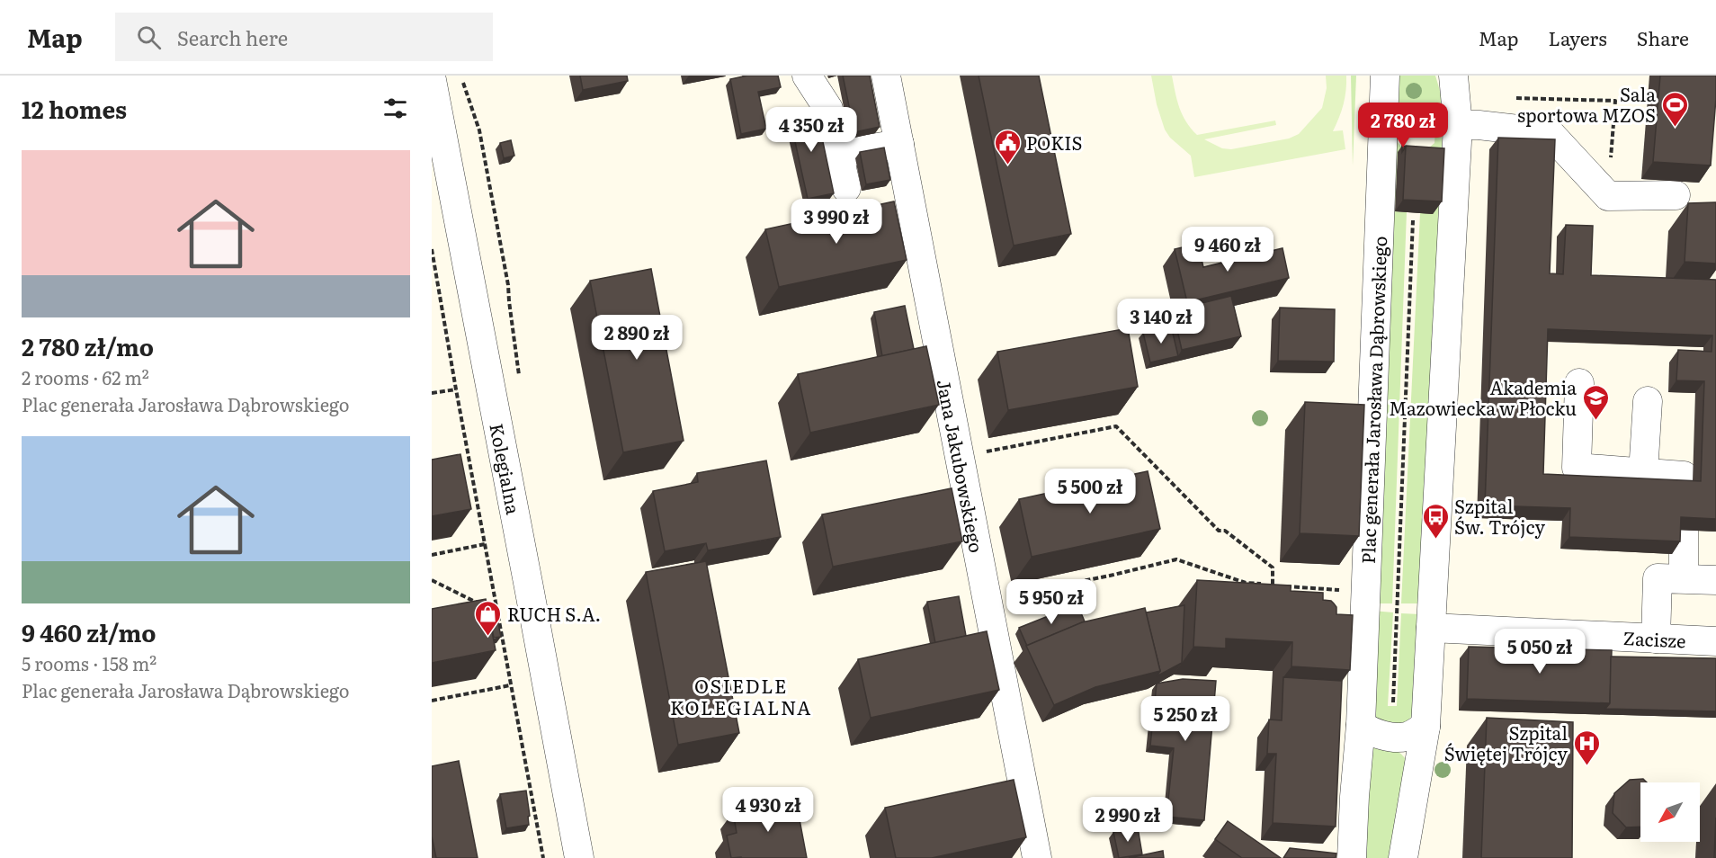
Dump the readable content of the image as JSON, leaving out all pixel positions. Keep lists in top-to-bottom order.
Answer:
{
  "streets": {
    "street": [
      "Plac generała Jarosława Dąbrowskiego",
      "Jana Jakubowskiego",
      "Kolegialna",
      "Zacisze"
    ]
  },
  "districts": ["OSIEDLE KOLEGIALNA"],
  "places": {
    "sports": ["Sala sportowa MZOS"],
    "public building": ["POKIS"],
    "school or university": ["Akademia Mazowiecka w Płocku"],
    "bus stop": ["Szpital Św. Trójcy"],
    "shop": ["RUCH S.A."],
    "hospital": ["Szpital Świętej Trójcy"]
  },
  "north": "bottom left",
  "page": {
    "header": "Map",
    "search": "Search here",
    "nav": ["Map", "Layers", "Share"],
    "heading": "12 homes",
    "price": [
      "2 780 zł",
      "4 350 zł",
      "3 990 zł",
      "9 460 zł",
      "3 140 zł",
      "2 890 zł",
      "5 500 zł",
      "5 950 zł",
      "5 050 zł",
      "5 250 zł",
      "4 930 zł",
      "2 990 zł"
    ],
    "list": [
      {
        "name": "2 780 zł/mo",
        "note": "2 rooms · 62 m² · Plac generała Jarosława Dąbrowskiego"
      },
      {
        "name": "9 460 zł/mo",
        "note": "5 rooms · 158 m² · Plac generała Jarosława Dąbrowskiego"
      }
    ]
  }
}
